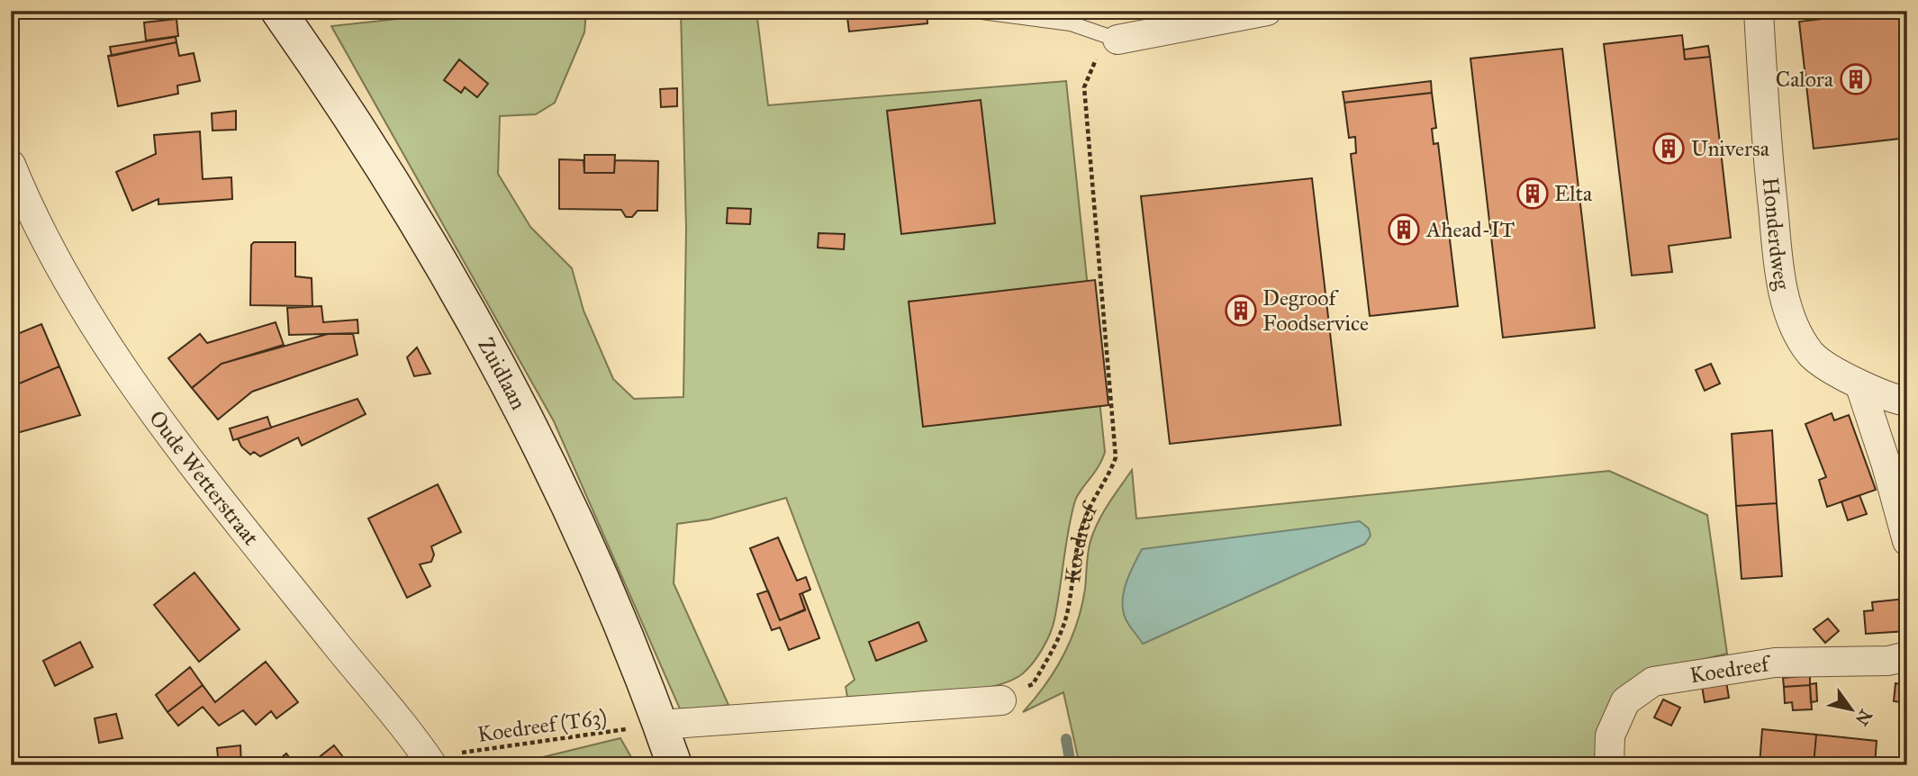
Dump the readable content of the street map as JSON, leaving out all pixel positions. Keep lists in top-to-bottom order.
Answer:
{
  "streets": {
    "main road": ["Zuidlaan"],
    "street": ["Honderdweg", "Oude Wetterstraat", "Koedreef"],
    "path": ["Koedreef (T63)"]
  },
  "crossings": [
    ["Zuidlaan", "Koedreef (T63)"],
    ["Oude Wetterstraat", "Koedreef (T63)"]
  ],
  "places": {
    "building": [
      "Calora",
      "Universa",
      "Elta",
      "Ahead-IT",
      "Degroof Foodservice"
    ]
  },
  "north": "bottom right"
}
